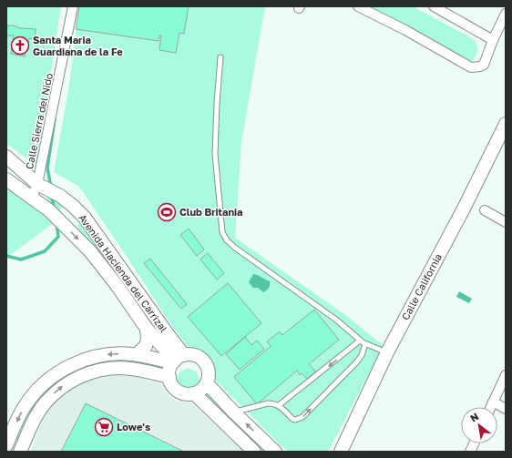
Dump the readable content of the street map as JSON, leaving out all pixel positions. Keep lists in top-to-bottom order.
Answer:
{
  "streets": {
    "street": ["Calle Sierra del Nido", "Avenida Hacienda del Carrizal", "Calle California"]
  },
  "crossings": [
    ["Calle Sierra del Nido", "Avenida Hacienda del Carrizal"]
  ],
  "places": {
    "church": ["Santa Maria Guardiana de la Fe"],
    "sports": ["Club Britania"],
    "supermarket": ["Lowe's"]
  },
  "north": "top left"
}
